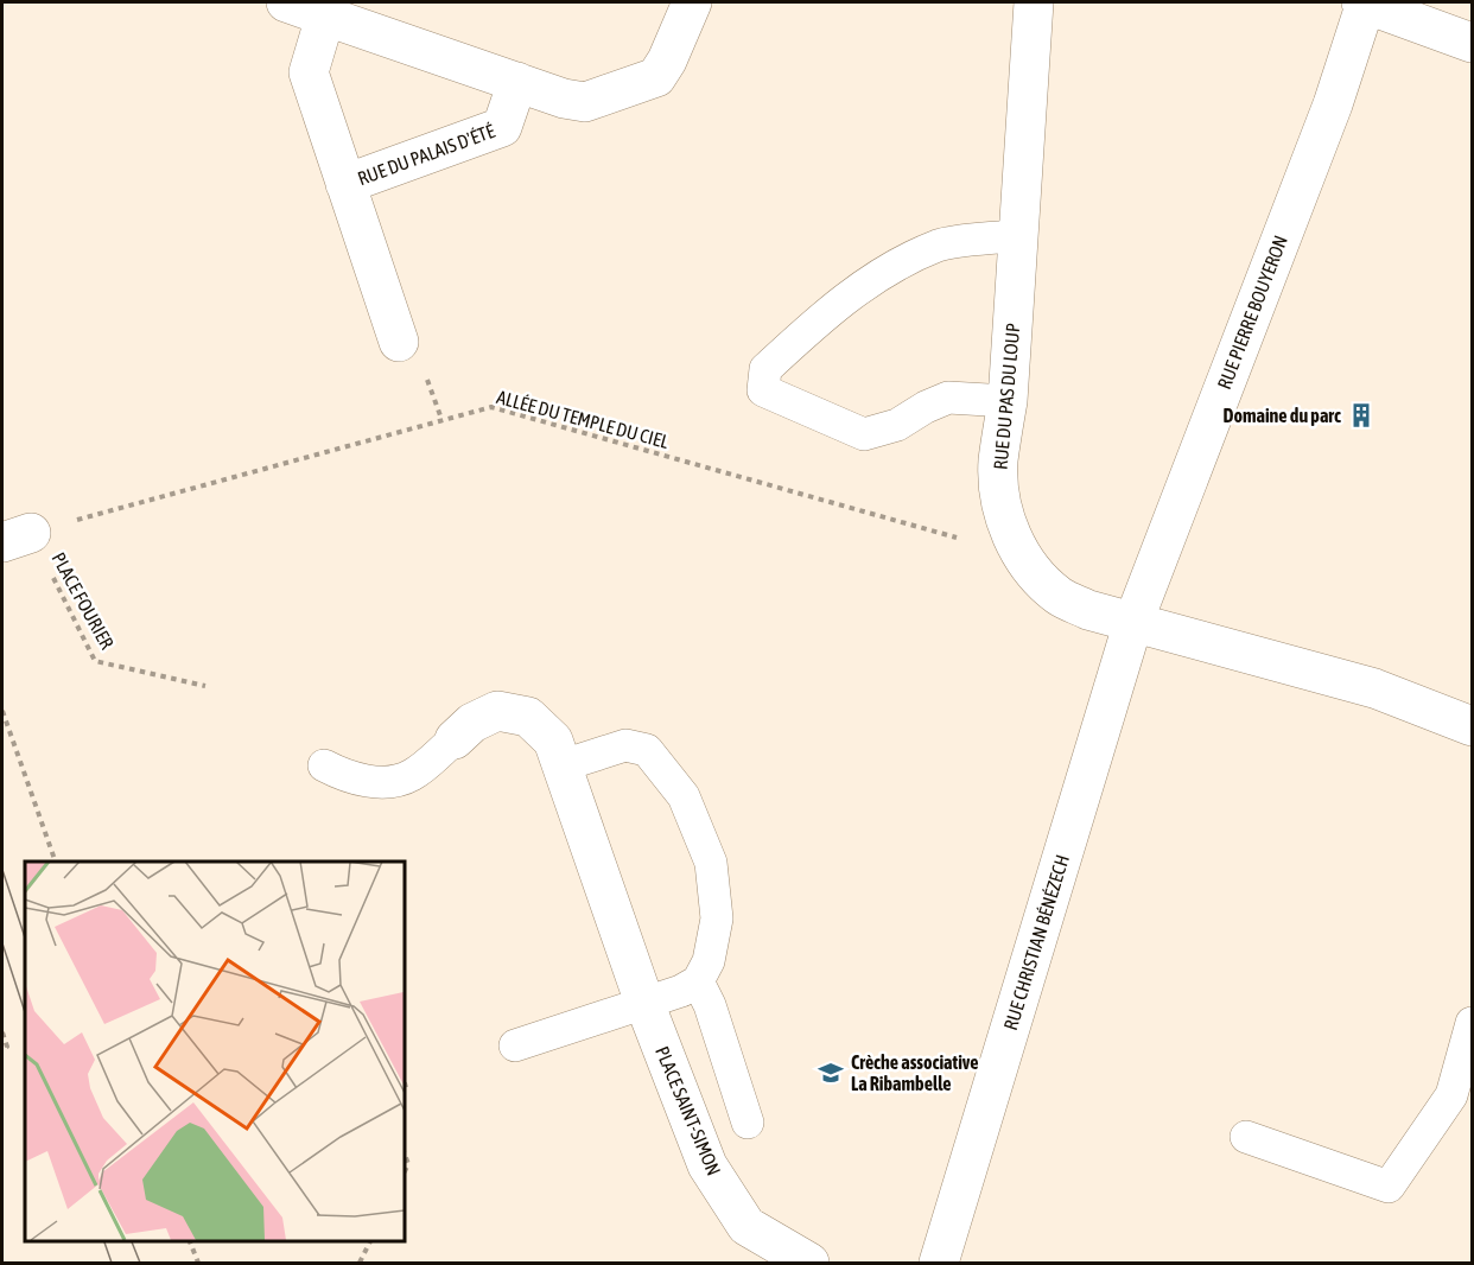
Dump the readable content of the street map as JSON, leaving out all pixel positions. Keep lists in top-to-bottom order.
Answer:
{
  "streets": {
    "street": [
      "RUE DU PALAIS D'ÉTÉ",
      "RUE PIERRE BOUYERON",
      "RUE DU PAS DU LOUP",
      "RUE CHRISTIAN BÉNÉZECH",
      "PLACE SAINT-SIMON"
    ],
    "path": ["ALLÉE DU TEMPLE DU CIEL", "PLACE FOURIER"]
  },
  "crossings": [
    ["RUE PIERRE BOUYERON", "RUE DU PAS DU LOUP"],
    ["RUE PIERRE BOUYERON", "RUE CHRISTIAN BÉNÉZECH"],
    ["RUE DU PAS DU LOUP", "ALLÉE DU TEMPLE DU CIEL"],
    ["RUE DU PAS DU LOUP", "RUE CHRISTIAN BÉNÉZECH"]
  ],
  "places": {
    "building": ["Domaine du parc"],
    "school or university": ["Crèche associative La Ribambelle"]
  }
}
